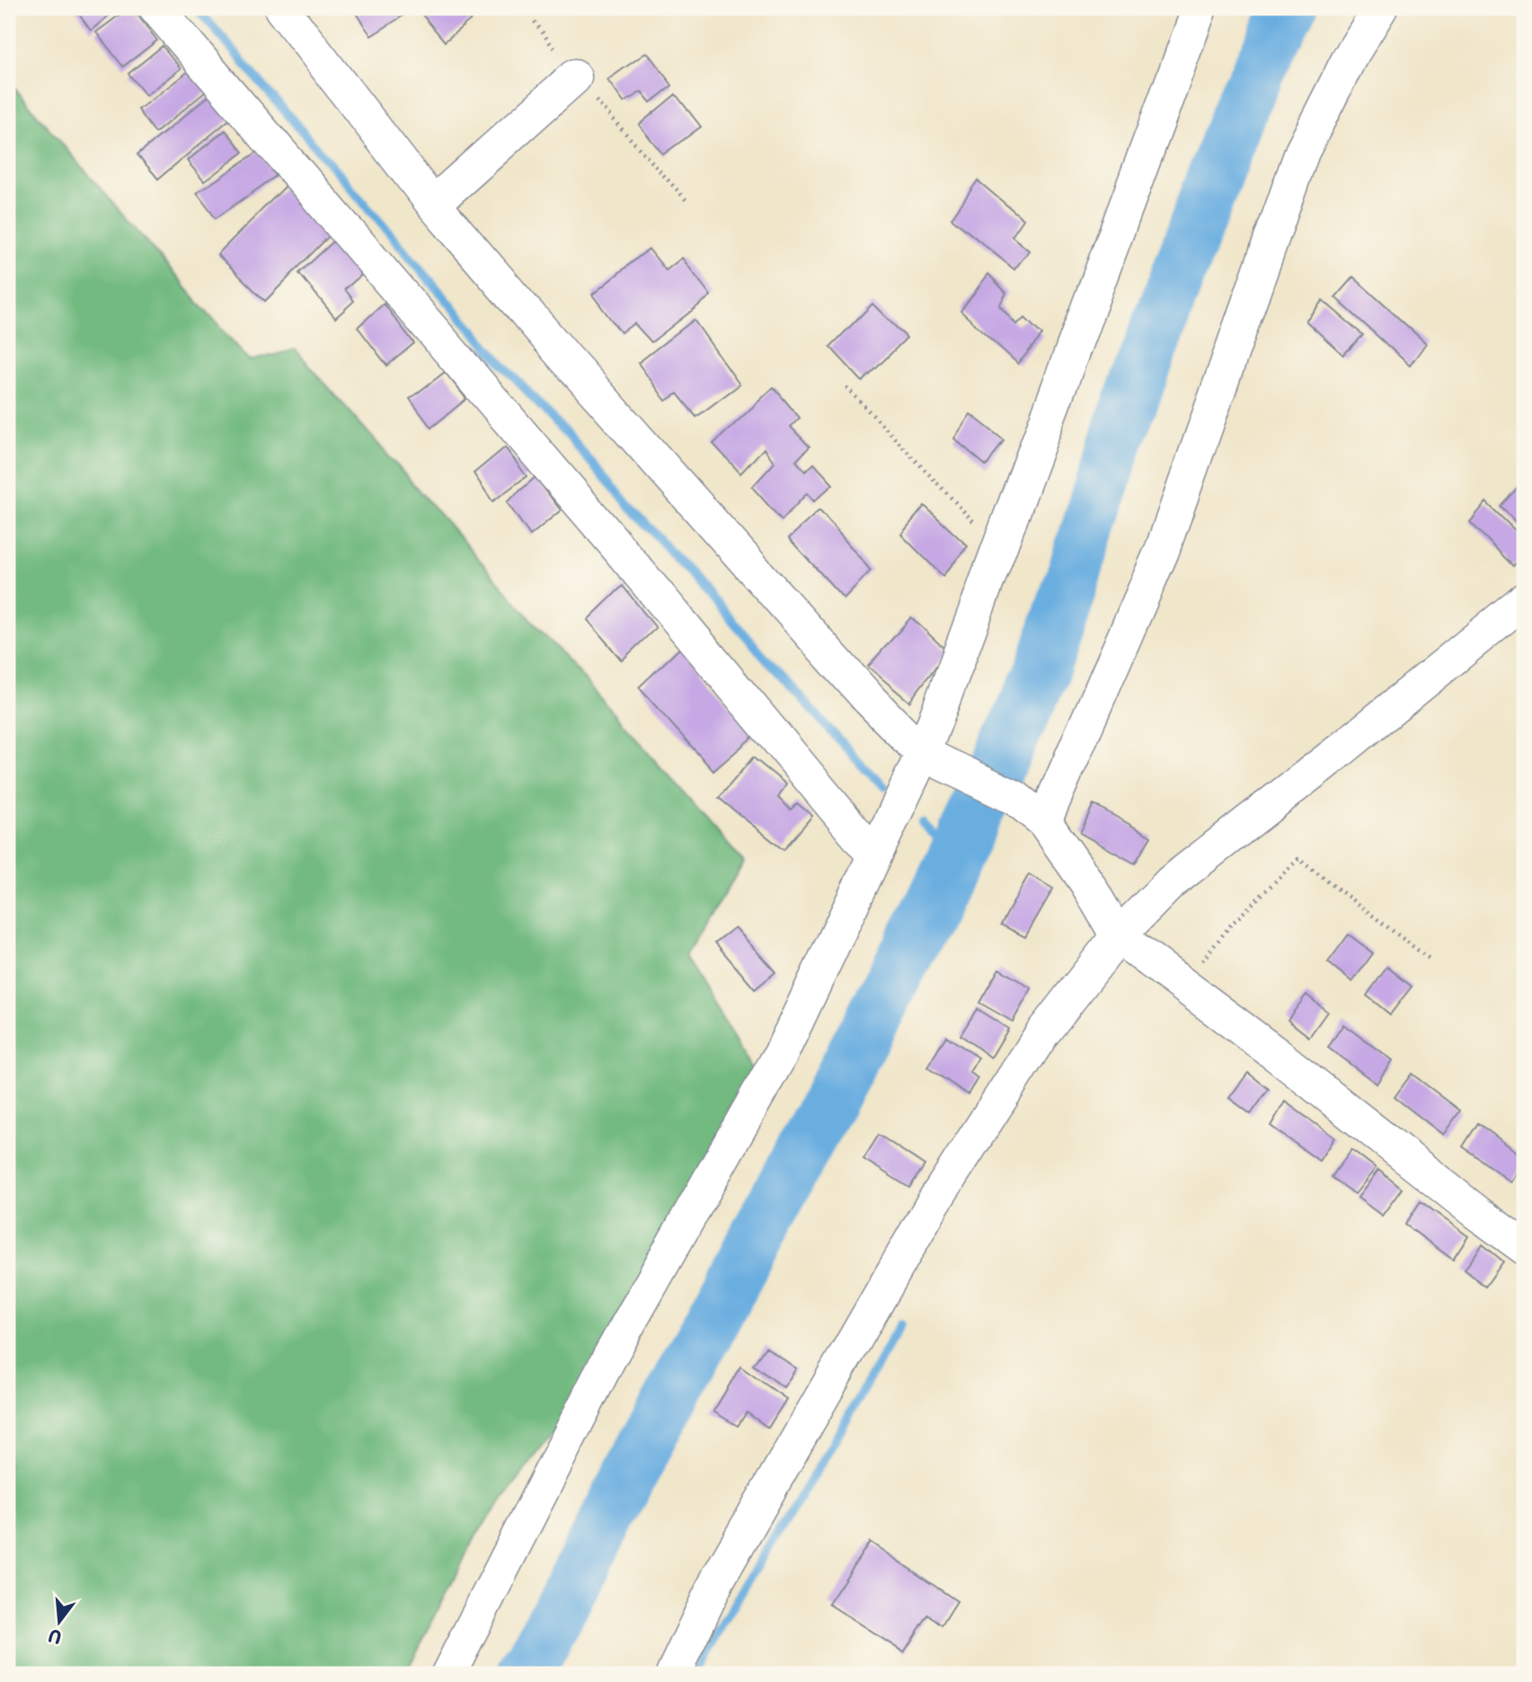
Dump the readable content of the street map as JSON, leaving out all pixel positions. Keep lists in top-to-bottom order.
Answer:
{
  "north": "bottom"
}
